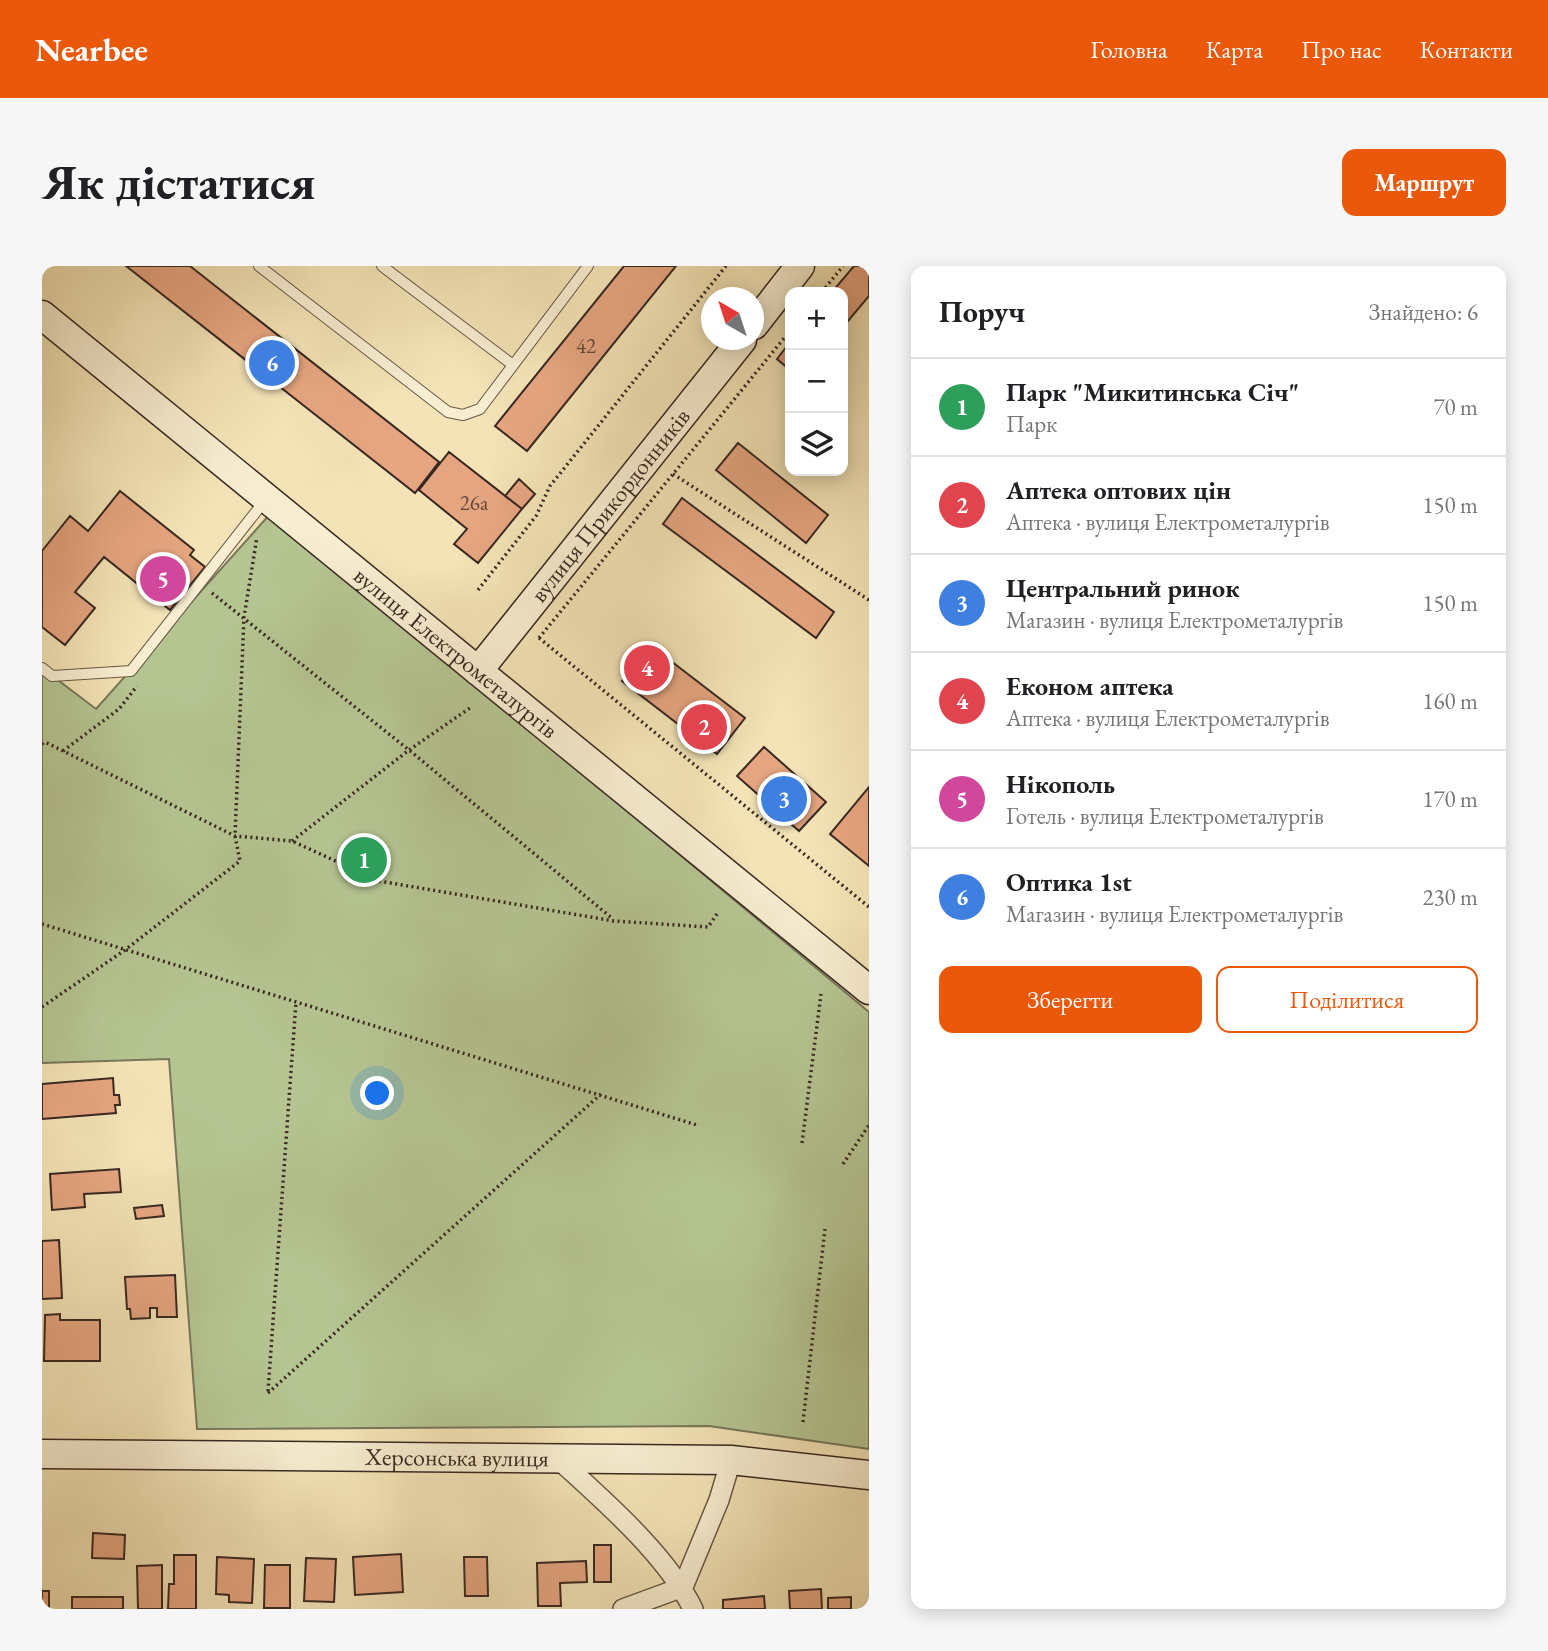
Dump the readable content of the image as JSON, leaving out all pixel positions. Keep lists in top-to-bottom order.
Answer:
{
  "streets": {
    "main road": ["вулиця Прикордонників", "вулиця Електрометалургів", "Херсонська вулиця"]
  },
  "crossings": [
    ["вулиця Прикордонників", "вулиця Електрометалургів"]
  ],
  "house_numbers": ["42", "26а"],
  "north": "top left",
  "page": {
    "header": "Nearbee",
    "nav": [
      "Головна",
      "Карта",
      "Про нас",
      "Контакти"
    ],
    "buttons": [
      "Маршрут",
      ["Зберегти", "Поділитися"]
    ],
    "title": "Як дістатися",
    "heading": ["Поруч", "Знайдено: 6"],
    "map_buttons": ["+", "−"],
    "pins": [
      "6",
      "5",
      "4",
      "2",
      "3",
      "1"
    ],
    "list": [
      {
        "mark": "1",
        "name": "Парк \"Микитинська Січ\"",
        "note": "Парк",
        "value": "70 m"
      },
      {
        "mark": "2",
        "name": "Аптека оптових цін",
        "note": "Аптека · вулиця Електрометалургів",
        "value": "150 m"
      },
      {
        "mark": "3",
        "name": "Центральний ринок",
        "note": "Магазин · вулиця Електрометалургів",
        "value": "150 m"
      },
      {
        "mark": "4",
        "name": "Економ аптека",
        "note": "Аптека · вулиця Електрометалургів",
        "value": "160 m"
      },
      {
        "mark": "5",
        "name": "Нікополь",
        "note": "Готель · вулиця Електрометалургів",
        "value": "170 m"
      },
      {
        "mark": "6",
        "name": "Оптика 1st",
        "note": "Магазин · вулиця Електрометалургів",
        "value": "230 m"
      }
    ]
  }
}
